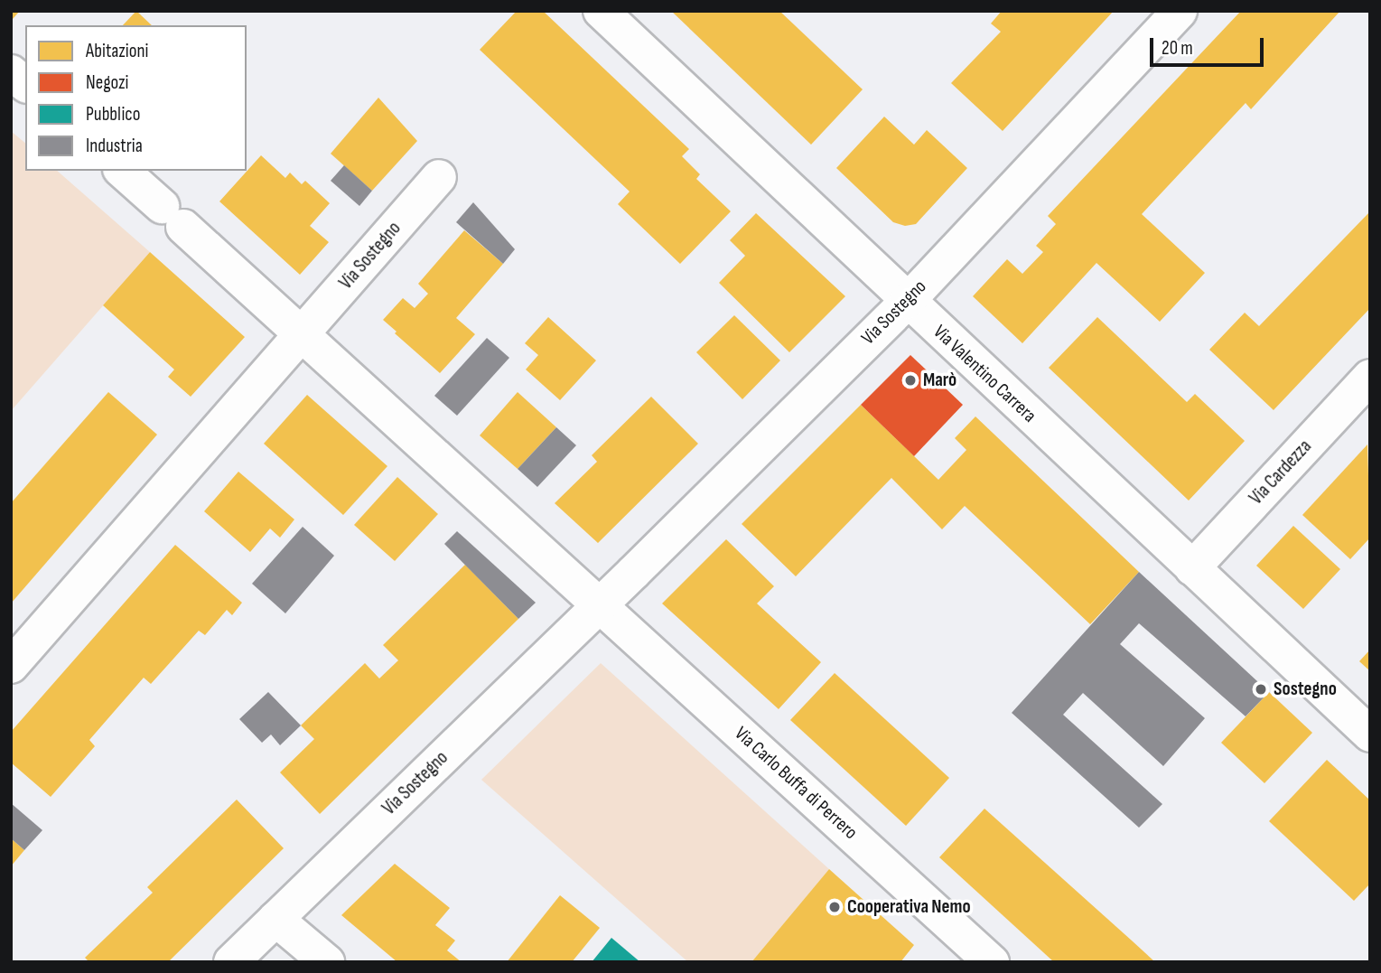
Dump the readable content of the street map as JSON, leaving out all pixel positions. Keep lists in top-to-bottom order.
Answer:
{
  "streets": {
    "street": [
      "Via Sostegno",
      "Via Valentino Carrera",
      "Via Cardezza",
      "Via Carlo Buffa di Perrero"
    ]
  },
  "crossings": [
    ["Via Sostegno", "Via Valentino Carrera"],
    ["Via Sostegno", "Via Carlo Buffa di Perrero"],
    ["Via Valentino Carrera", "Via Cardezza"]
  ],
  "places": ["Marò", "Sostegno", "Cooperativa Nemo"],
  "legend": [
    "Abitazioni",
    "Negozi",
    "Pubblico",
    "Industria"
  ],
  "scale_bar": "20 m"
}
